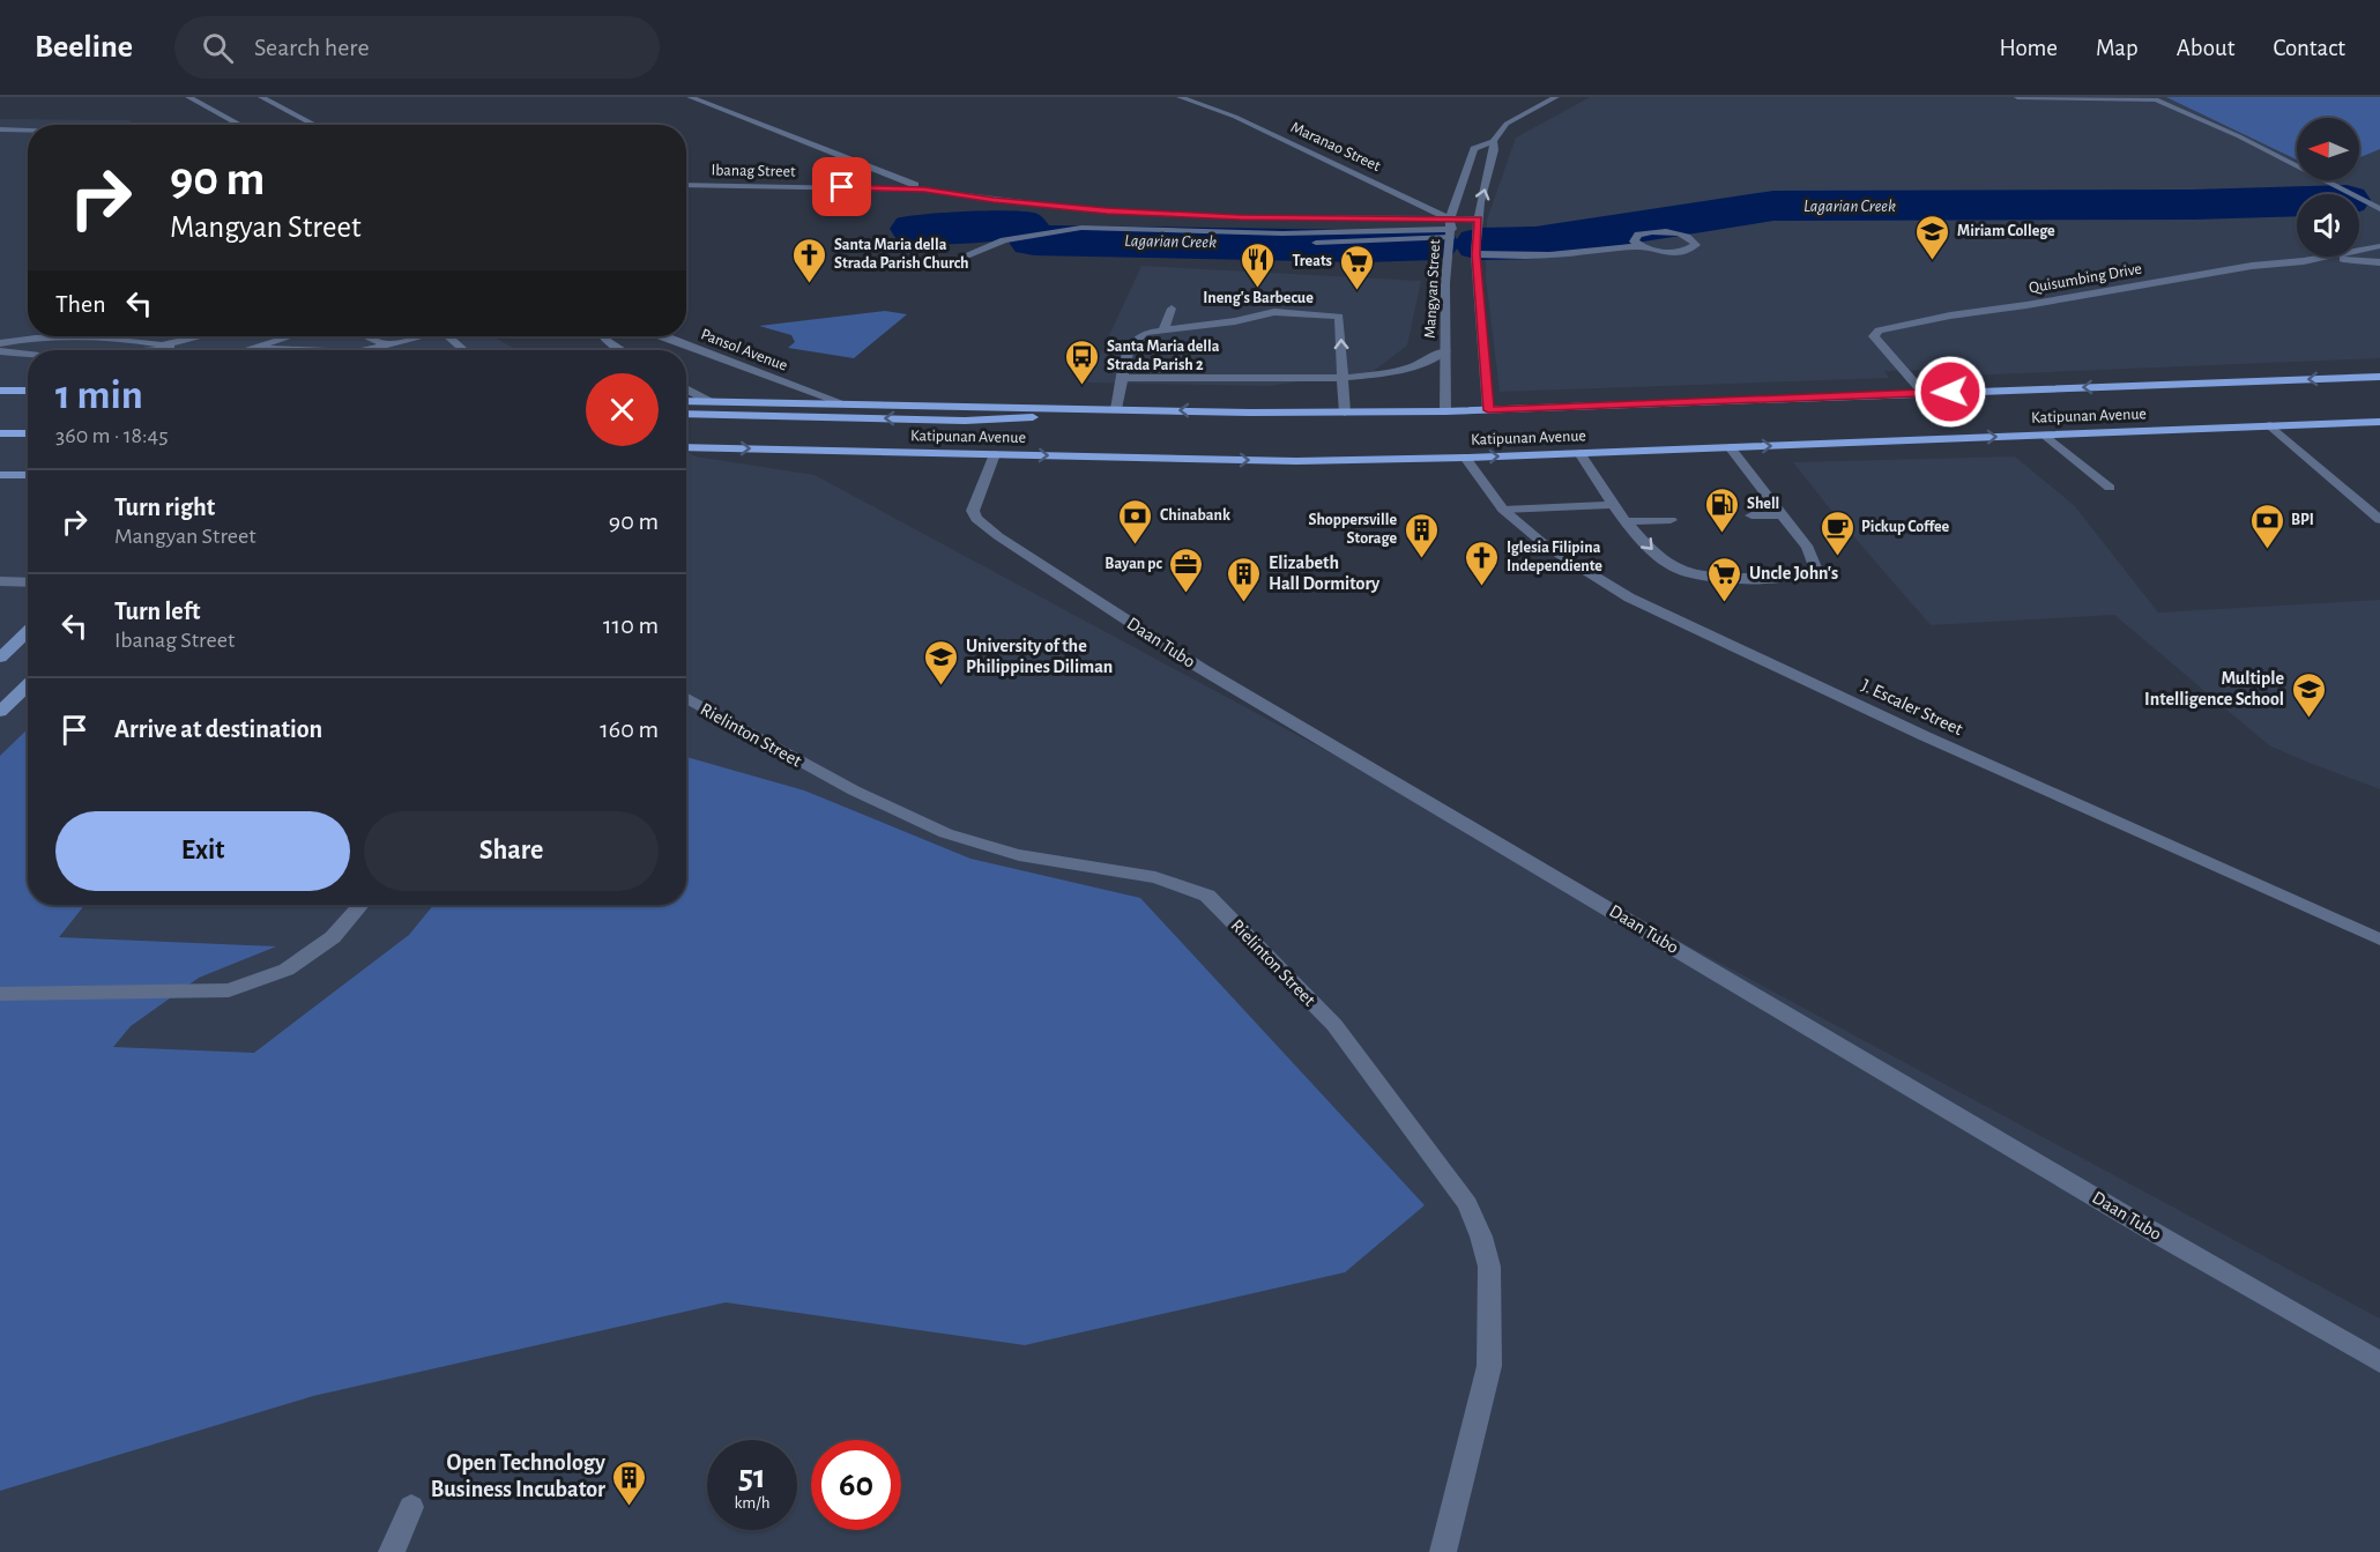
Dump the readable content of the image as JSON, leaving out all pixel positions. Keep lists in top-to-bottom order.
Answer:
{
  "streets": {
    "main road": ["Katipunan Avenue"],
    "street": [
      "Maranao Street",
      "Ibanag Street",
      "Quisumbing Drive",
      "Mangyan Street",
      "Pansol Avenue",
      "Daan Tubo",
      "J. Escaler Street",
      "Rielinton Street"
    ]
  },
  "crossings": [
    ["Maranao Street", "Ibanag Street"],
    ["Maranao Street", "Mangyan Street"],
    ["Ibanag Street", "Mangyan Street"],
    ["Quisumbing Drive", "Katipunan Avenue"],
    ["Mangyan Street", "Katipunan Avenue"],
    ["Pansol Avenue", "Katipunan Avenue"],
    ["Katipunan Avenue", "Daan Tubo"],
    ["Katipunan Avenue", "J. Escaler Street"]
  ],
  "water": ["Lagarian Creek"],
  "places": {
    "school or university": ["Miriam College", "University of the Philippines Diliman", "Multiple Intelligence School"],
    "church": ["Santa Maria della Strada Parish Church", "Iglesia Filipina Independiente"],
    "restaurant": ["Ineng's Barbecue"],
    "supermarket": ["Treats", "Uncle John's"],
    "bus stop": ["Santa Maria della Strada Parish 2"],
    "fuel station": ["Shell"],
    "bank": ["Chinabank", "BPI"],
    "cafe": ["Pickup Coffee"],
    "building": ["Shoppersville Storage", "Elizabeth Hall Dormitory", "Open Technology Business Incubator"],
    "office": ["Bayan pc"]
  },
  "north": "left",
  "page": {
    "header": "Beeline",
    "search": "Search here",
    "nav": [
      "Home",
      "Map",
      "About",
      "Contact"
    ],
    "turn": ["90 m", "Mangyan Street"],
    "then": "Then",
    "heading": ["1 min", "360 m · 18:45"],
    "list": [
      {
        "name": "Turn right",
        "note": "Mangyan Street",
        "value": "90 m"
      },
      {
        "name": "Turn left",
        "note": "Ibanag Street",
        "value": "110 m"
      },
      {
        "name": "Arrive at destination",
        "value": "160 m"
      }
    ],
    "buttons": ["Exit", "Share"],
    "speed": "51 km/h",
    "limit": "60"
  }
}
